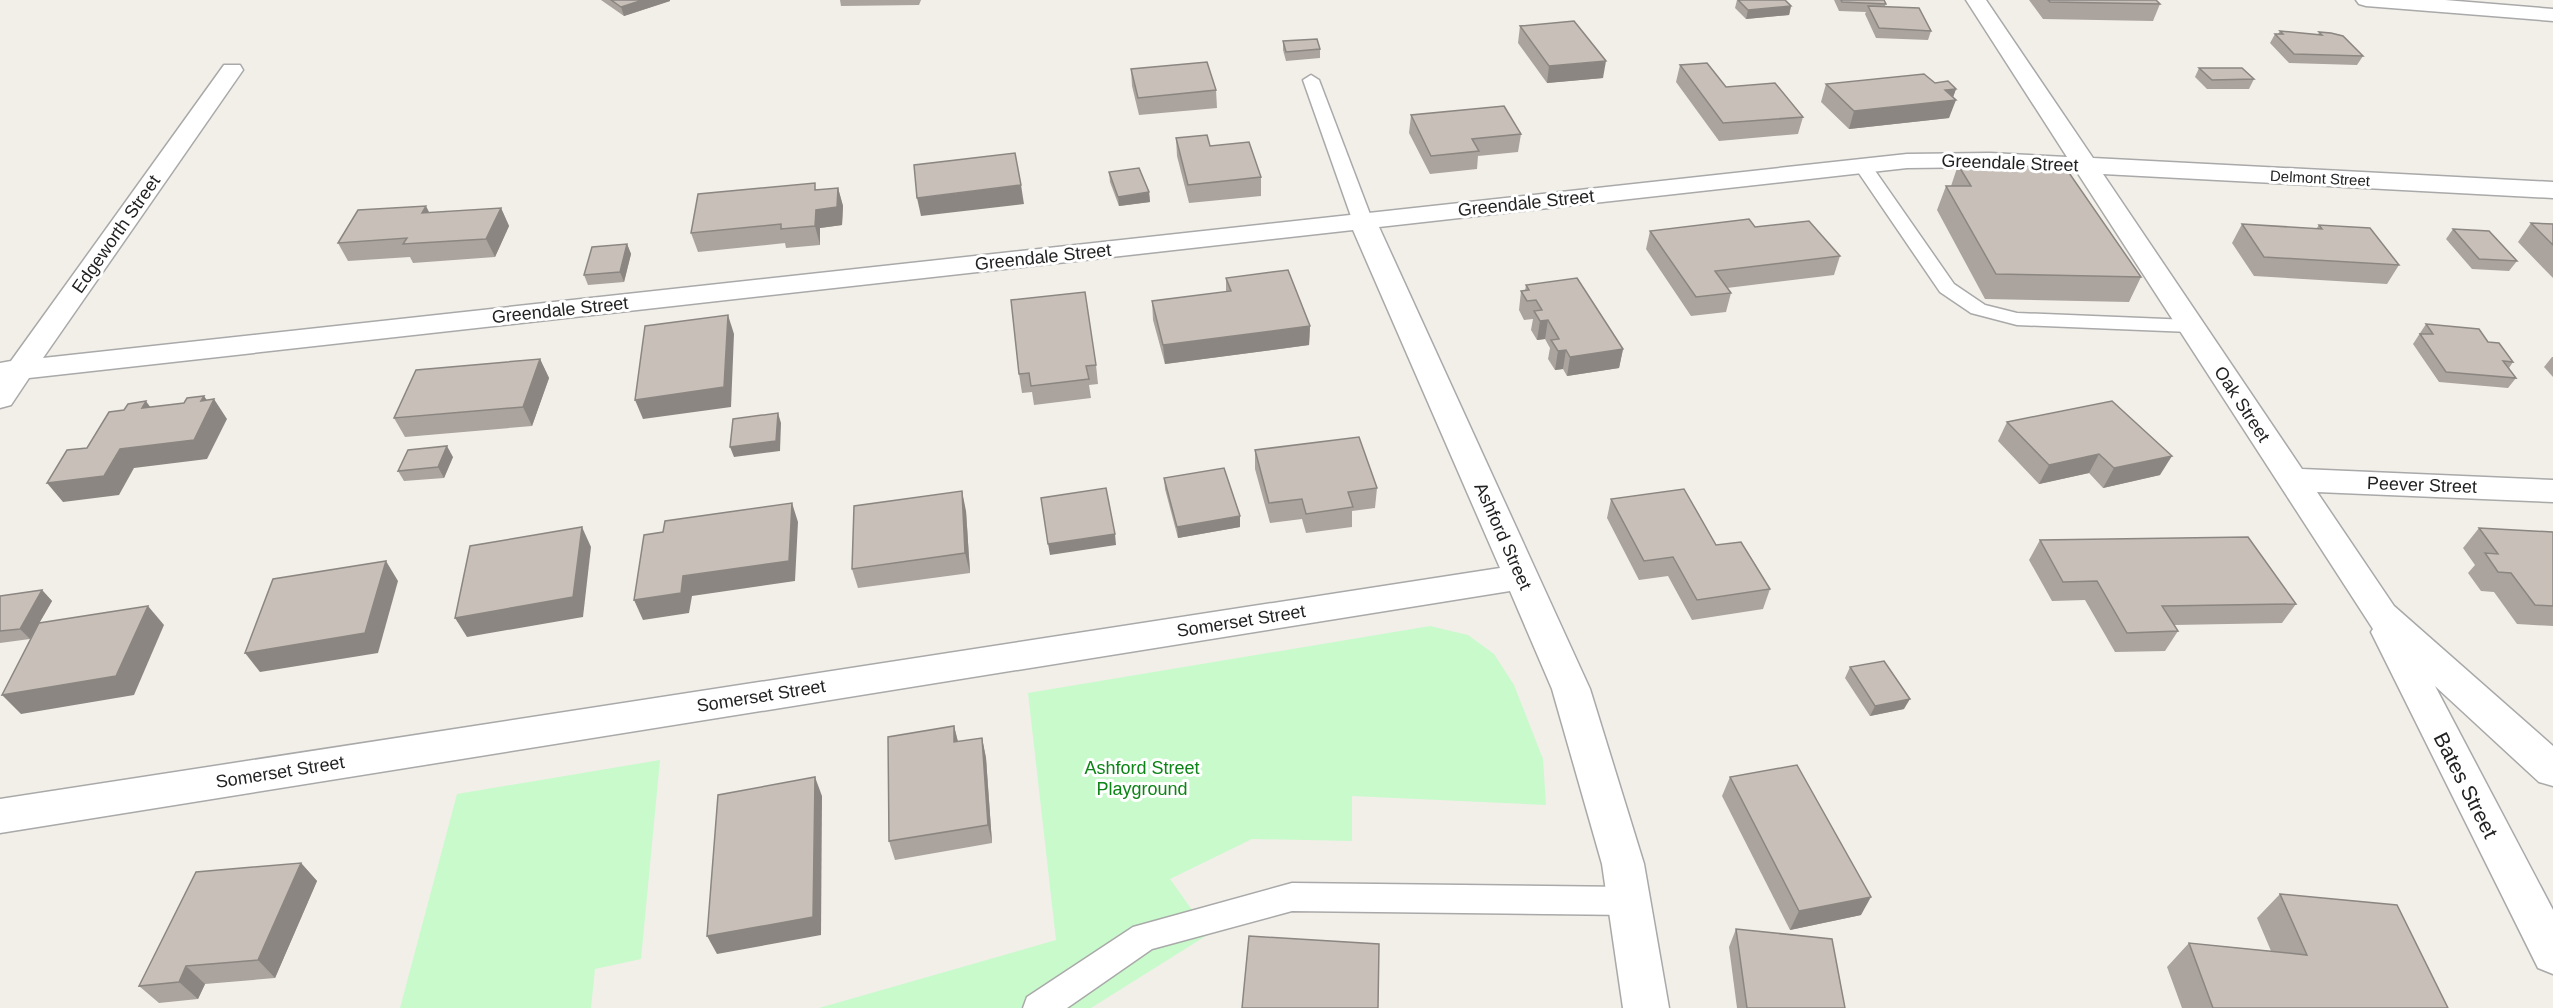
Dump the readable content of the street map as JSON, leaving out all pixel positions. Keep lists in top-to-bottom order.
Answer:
{
  "streets": {
    "street": [
      "Greendale Street",
      "Delmont Street",
      "Edgeworth Street",
      "Oak Street",
      "Peever Street",
      "Ashford Street",
      "Somerset Street",
      "Bates Street"
    ]
  },
  "crossings": [
    ["Greendale Street", "Delmont Street"],
    ["Greendale Street", "Edgeworth Street"],
    ["Greendale Street", "Oak Street"],
    ["Greendale Street", "Ashford Street"],
    ["Delmont Street", "Oak Street"],
    ["Oak Street", "Peever Street"],
    ["Oak Street", "Bates Street"],
    ["Ashford Street", "Somerset Street"]
  ],
  "parks": ["Ashford Street Playground"]
}
